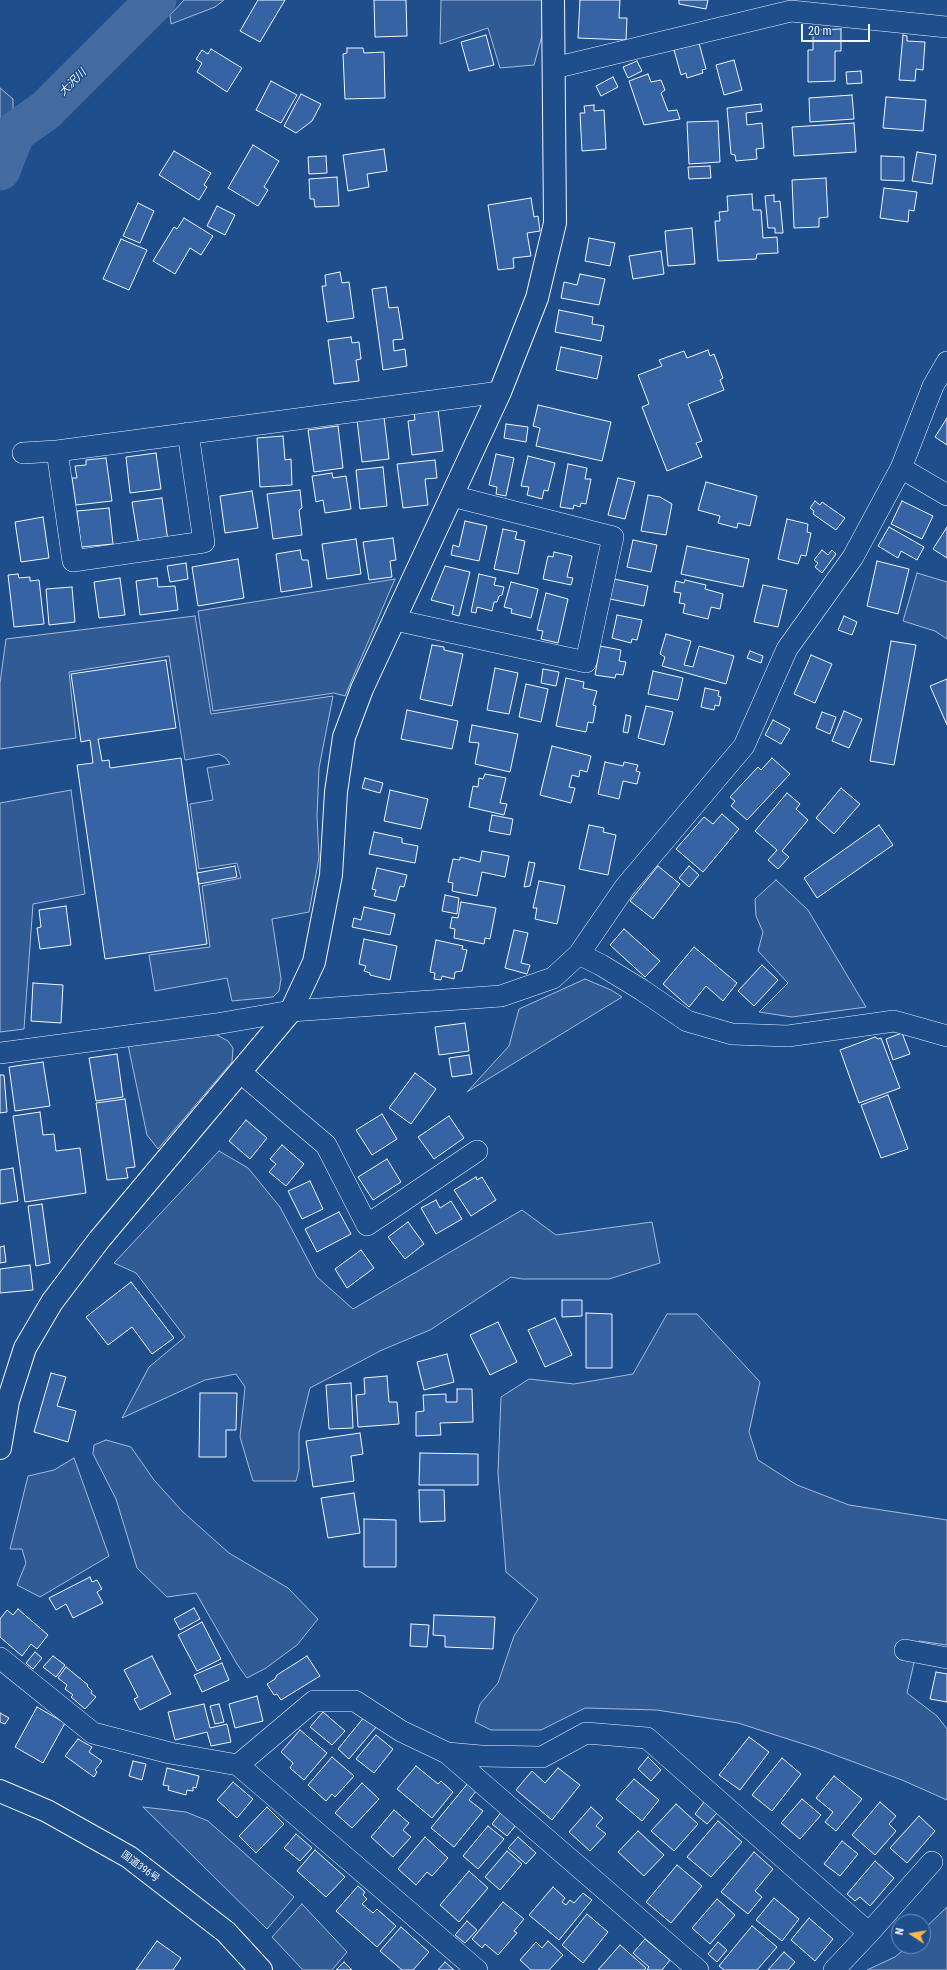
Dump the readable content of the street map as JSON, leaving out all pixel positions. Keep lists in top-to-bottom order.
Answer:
{
  "streets": {
    "main road": ["国道396号"]
  },
  "water": ["大沢川"],
  "scale_bar": "20 m",
  "north": "left"
}
